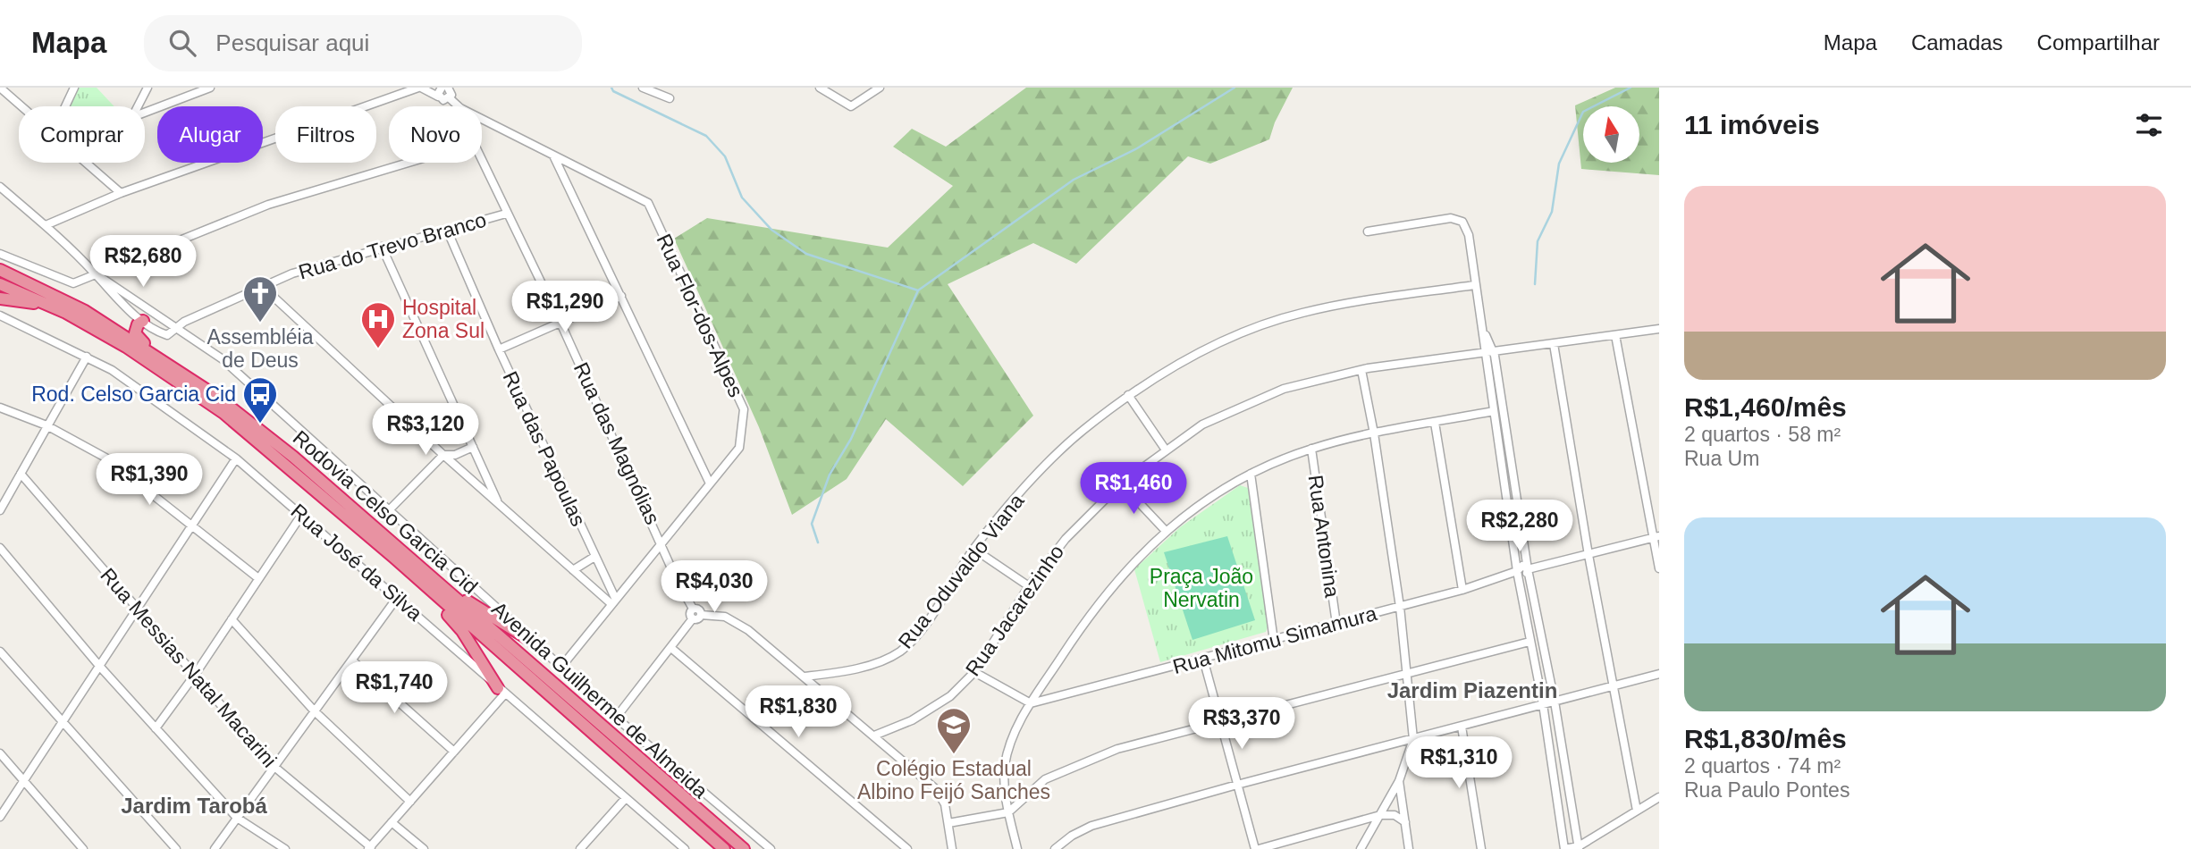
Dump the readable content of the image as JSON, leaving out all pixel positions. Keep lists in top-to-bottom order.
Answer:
{
  "streets": {
    "highway": ["Rodovia Celso Garcia Cid"],
    "street": [
      "Rua do Trevo Branco",
      "Rua Flor-dos-Alpes",
      "Rua das Magnólias",
      "Rua das Papoulas",
      "Rua Antonina",
      "Rua José da Silva",
      "Rua Oduvaldo Viana",
      "Rua Jacarezinho",
      "Rua Mitomu Simamura",
      "Rua Messias Natal Macarini",
      "Avenida Guilherme de Almeida"
    ]
  },
  "crossings": [
    ["Rua do Trevo Branco", "Rua das Magnólias"],
    ["Rua do Trevo Branco", "Rua das Papoulas"],
    ["Rua do Trevo Branco", "Avenida Guilherme de Almeida"],
    ["Rua Flor-dos-Alpes", "Rua das Magnólias"],
    ["Rua Flor-dos-Alpes", "Rua das Papoulas"],
    ["Rua Flor-dos-Alpes", "Avenida Guilherme de Almeida"],
    ["Rua Antonina", "Rua Mitomu Simamura"]
  ],
  "districts": ["Jardim Piazentin", "Jardim Tarobá"],
  "parks": ["Praça João Nervatin"],
  "places": {
    "church": ["Assembléia de Deus"],
    "hospital": ["Hospital Zona Sul"],
    "bus stop": ["Rod. Celso Garcia Cid"],
    "school or university": ["Colégio Estadual Albino Feijó Sanches"]
  },
  "north": "top",
  "page": {
    "header": "Mapa",
    "search": "Pesquisar aqui",
    "nav": ["Mapa", "Camadas", "Compartilhar"],
    "heading": "11 imóveis",
    "chip": [
      "Comprar",
      "Alugar",
      "Filtros",
      "Novo"
    ],
    "list": [
      {
        "name": "R$1,460/mês",
        "note": "2 quartos · 58 m² · Rua Um"
      },
      {
        "name": "R$1,830/mês",
        "note": "2 quartos · 74 m² · Rua Paulo Pontes"
      }
    ],
    "price": [
      "R$2,680",
      "R$1,290",
      "R$3,120",
      "R$1,390",
      "R$1,460",
      "R$2,280",
      "R$4,030",
      "R$1,740",
      "R$1,830",
      "R$3,370",
      "R$1,310"
    ]
  }
}
